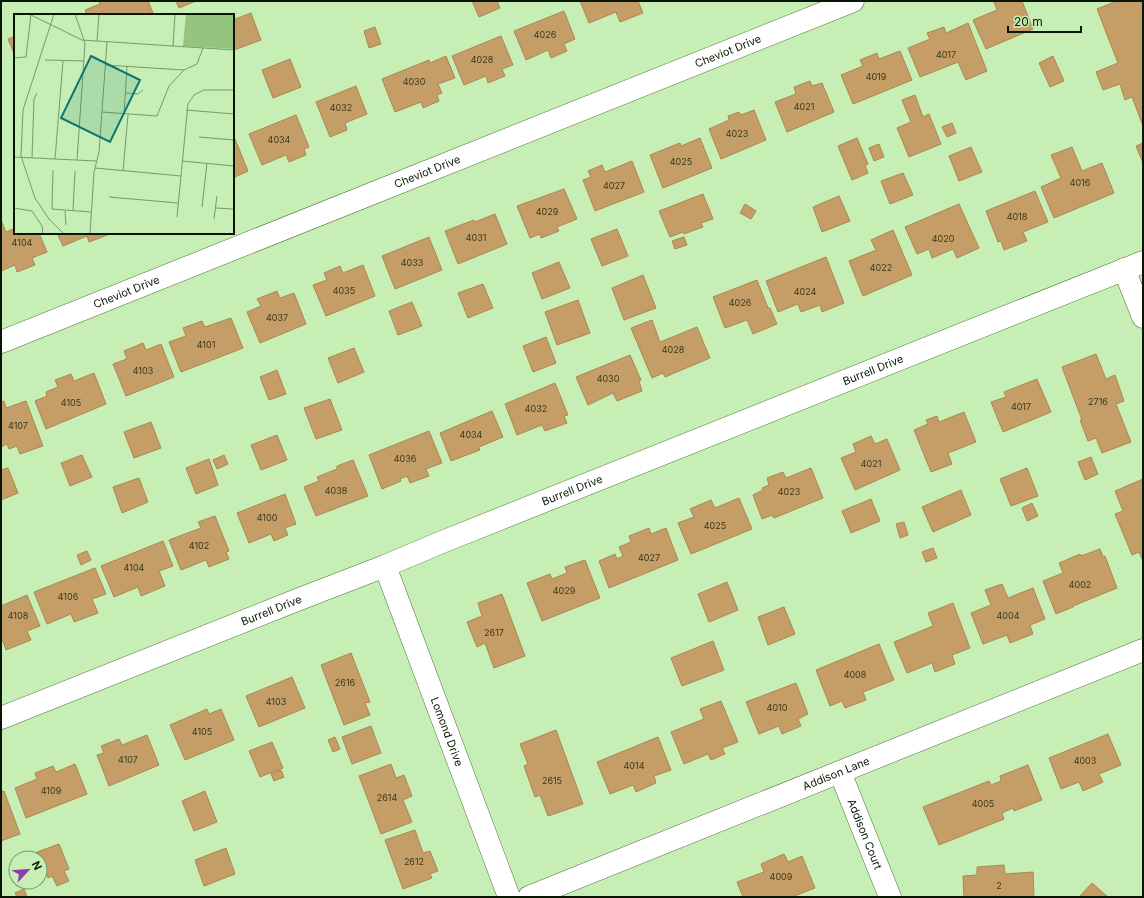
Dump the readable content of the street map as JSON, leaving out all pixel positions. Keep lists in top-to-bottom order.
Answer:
{
  "streets": {
    "street": [
      "Cheviot Drive",
      "Burrell Drive",
      "Lomond Drive",
      "Addison Lane",
      "Addison Court"
    ]
  },
  "crossings": [
    ["Burrell Drive", "Lomond Drive"],
    ["Addison Lane", "Addison Court"]
  ],
  "house_numbers": [
    "4026",
    "4017",
    "4028",
    "4019",
    "4030",
    "4021",
    "4032",
    "4023",
    "4034",
    "4025",
    "4016",
    "4027",
    "4029",
    "4018",
    "4031",
    "4020",
    "4104",
    "4033",
    "4022",
    "4035",
    "4024",
    "4026",
    "4037",
    "4101",
    "4028",
    "4103",
    "4030",
    "2716",
    "4105",
    "4017",
    "4032",
    "4107",
    "4034",
    "4036",
    "4021",
    "4038",
    "4023",
    "4100",
    "4025",
    "4102",
    "4027",
    "4104",
    "4002",
    "4029",
    "4106",
    "4108",
    "4004",
    "2617",
    "4008",
    "2616",
    "4103",
    "4010",
    "4105",
    "4107",
    "4003",
    "4014",
    "2615",
    "4109",
    "2614",
    "4005",
    "2612",
    "4009",
    "2"
  ],
  "scale_bar": "20 m",
  "north": "top right"
}
